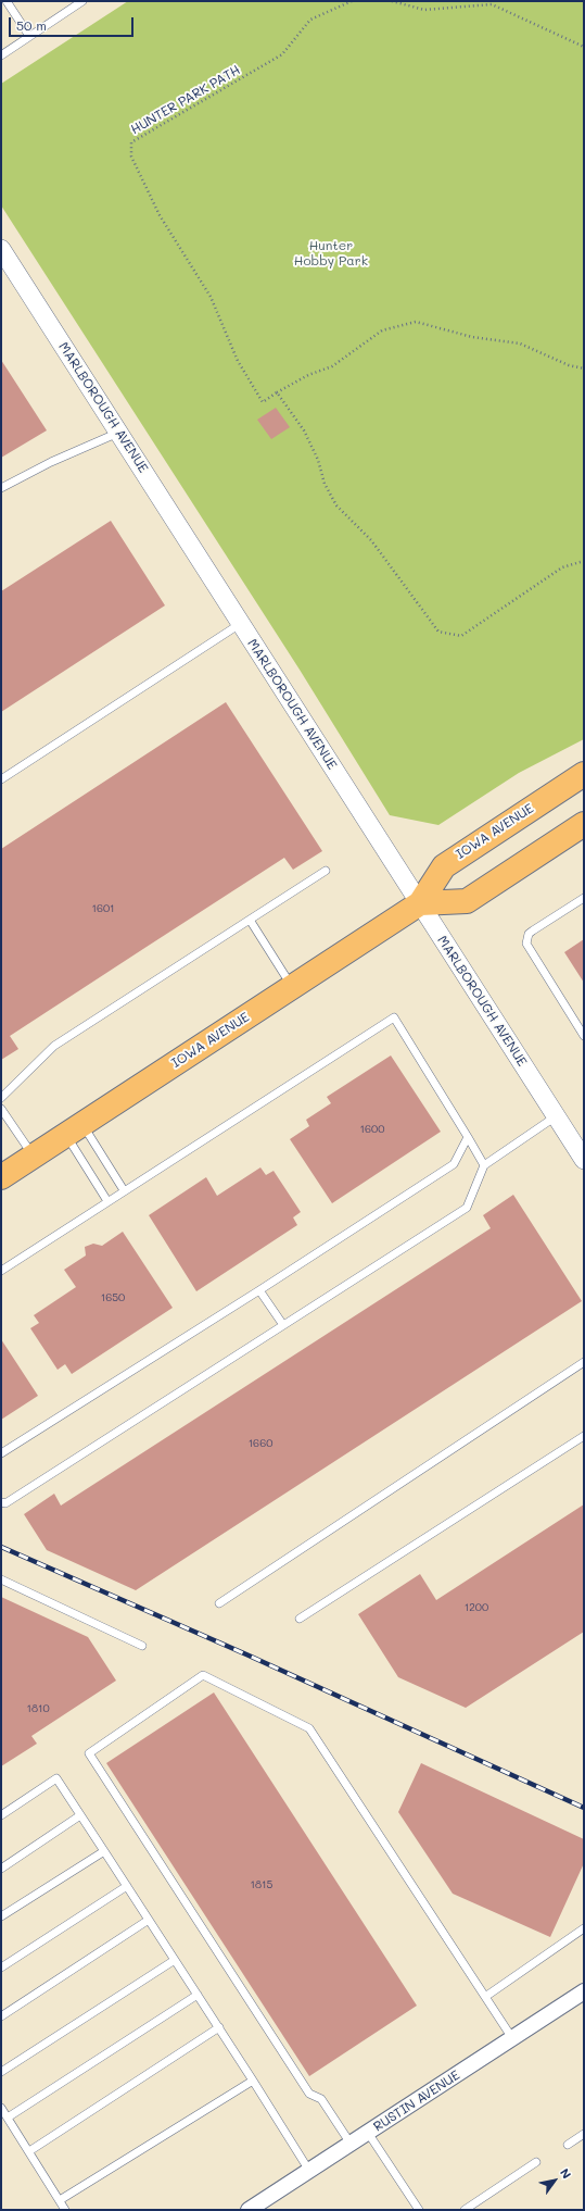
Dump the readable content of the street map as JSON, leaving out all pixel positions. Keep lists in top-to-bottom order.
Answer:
{
  "streets": {
    "main road": ["IOWA AVENUE"],
    "street": ["MARLBOROUGH AVENUE", "RUSTIN AVENUE"],
    "path": ["HUNTER PARK PATH"]
  },
  "crossings": [
    ["MARLBOROUGH AVENUE", "IOWA AVENUE"]
  ],
  "parks": ["Hunter Hobby Park"],
  "house_numbers": [
    "1601",
    "1600",
    "1650",
    "1660",
    "1200",
    "1810",
    "1815"
  ],
  "scale_bar": "50 m",
  "north": "top right"
}
